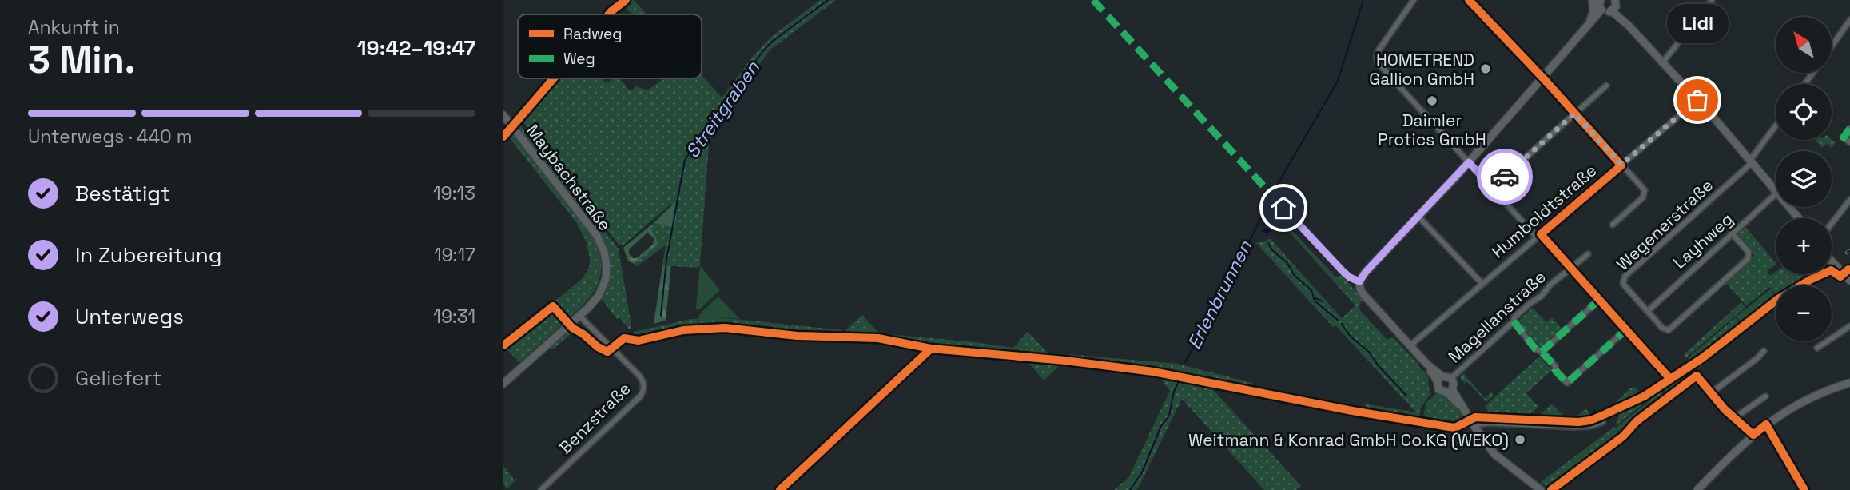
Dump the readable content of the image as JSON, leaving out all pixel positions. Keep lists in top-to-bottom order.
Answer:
{
  "streets": {
    "main road": ["Maybachstraße"],
    "street": [
      "Humboldtstraße",
      "Wegenerstraße",
      "Layhweg",
      "Magellanstraße",
      "Benzstraße"
    ]
  },
  "crossings": [
    ["Maybachstraße", "Benzstraße"],
    ["Wegenerstraße", "Layhweg"]
  ],
  "water": ["Streitgraben", "Erlenbrunnen"],
  "places": [
    "HOMETREND Gallion GmbH",
    "Lidl",
    "Daimler Protics GmbH",
    "Weitmann & Konrad GmbH Co.KG (WEKO)"
  ],
  "legend": ["Radweg", "Weg"],
  "north": "top left",
  "page": {
    "heading": ["3 Min.", "Ankunft in", "19:42–19:47"],
    "bubble": "Lidl",
    "map_buttons": ["+", "−"],
    "bar": "Unterwegs · 440 m",
    "list": [
      ["Bestätigt", "19:13"],
      ["In Zubereitung", "19:17"],
      ["Unterwegs", "19:31"],
      "Geliefert"
    ]
  }
}
